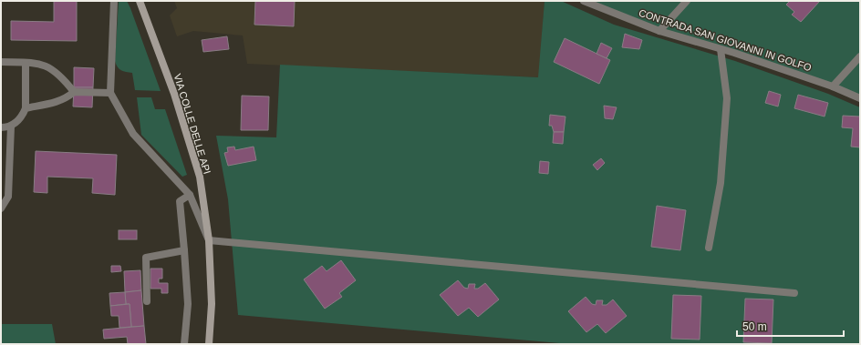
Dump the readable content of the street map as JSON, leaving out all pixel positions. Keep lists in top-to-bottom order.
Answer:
{
  "streets": {
    "main road": ["VIA COLLE DELLE API"],
    "street": ["CONTRADA SAN GIOVANNI IN GOLFO"]
  },
  "scale_bar": "50 m"
}
